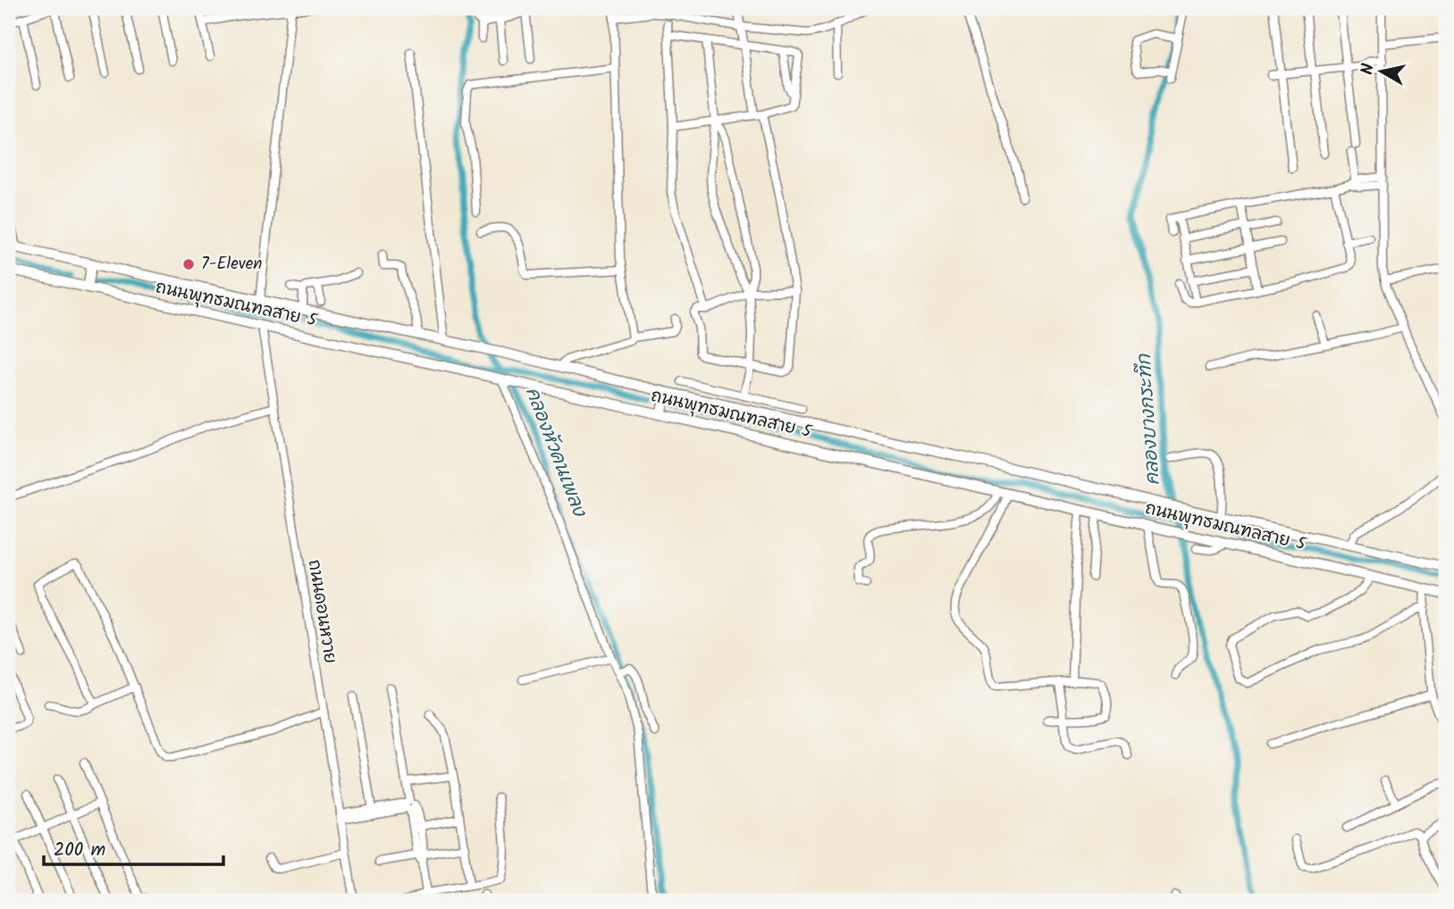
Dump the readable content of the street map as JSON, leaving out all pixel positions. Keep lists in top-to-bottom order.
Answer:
{
  "streets": {
    "main road": ["ถนนพุทธมณฑลสาย 5"],
    "street": ["ถนนดอนหวาย"]
  },
  "crossings": [
    ["ถนนพุทธมณฑลสาย 5", "ถนนดอนหวาย"]
  ],
  "water": ["คลองบางกระทึก", "คลองหัวคนเพลง"],
  "places": ["7-Eleven"],
  "scale_bar": "200 m",
  "north": "left"
}
